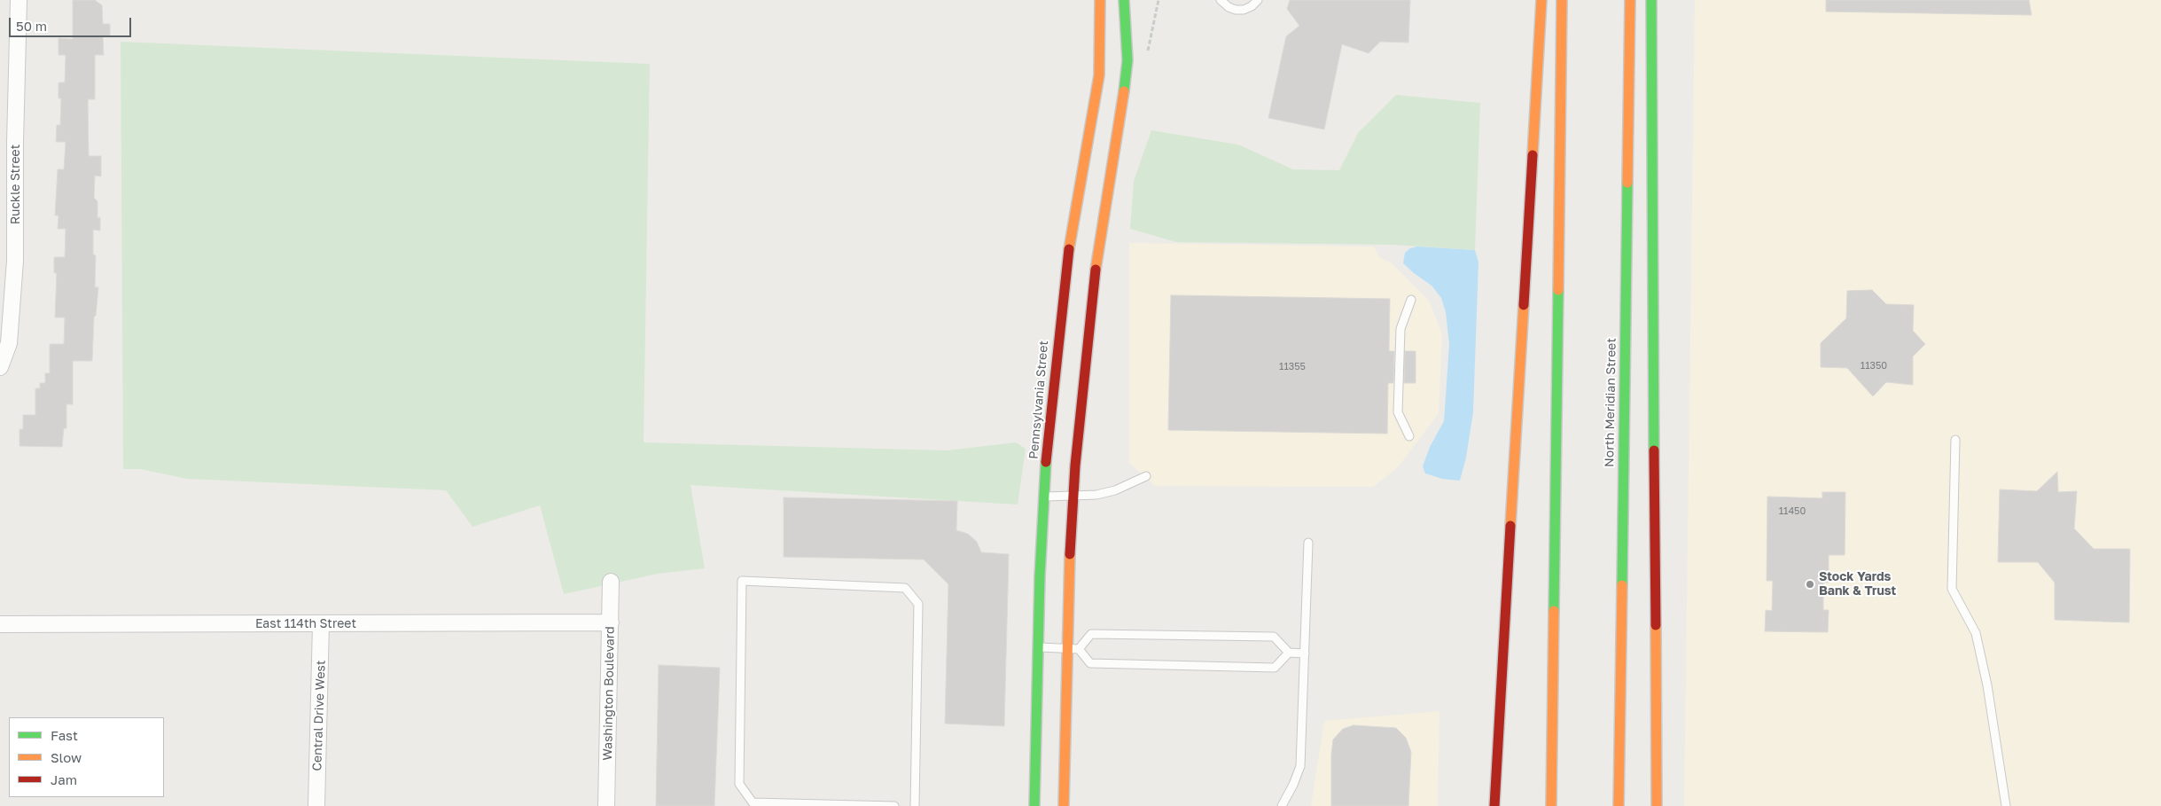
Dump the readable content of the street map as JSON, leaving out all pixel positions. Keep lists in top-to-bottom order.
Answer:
{
  "streets": {
    "main road": ["Pennsylvania Street", "North Meridian Street"],
    "street": [
      "Ruckle Street",
      "East 114th Street",
      "Washington Boulevard",
      "Central Drive West"
    ]
  },
  "crossings": [
    ["East 114th Street", "Washington Boulevard"],
    ["East 114th Street", "Central Drive West"]
  ],
  "places": ["Stock Yards Bank & Trust"],
  "house_numbers": ["11350", "11355", "11450"],
  "legend": ["Fast", "Slow", "Jam"],
  "scale_bar": "50 m"
}
